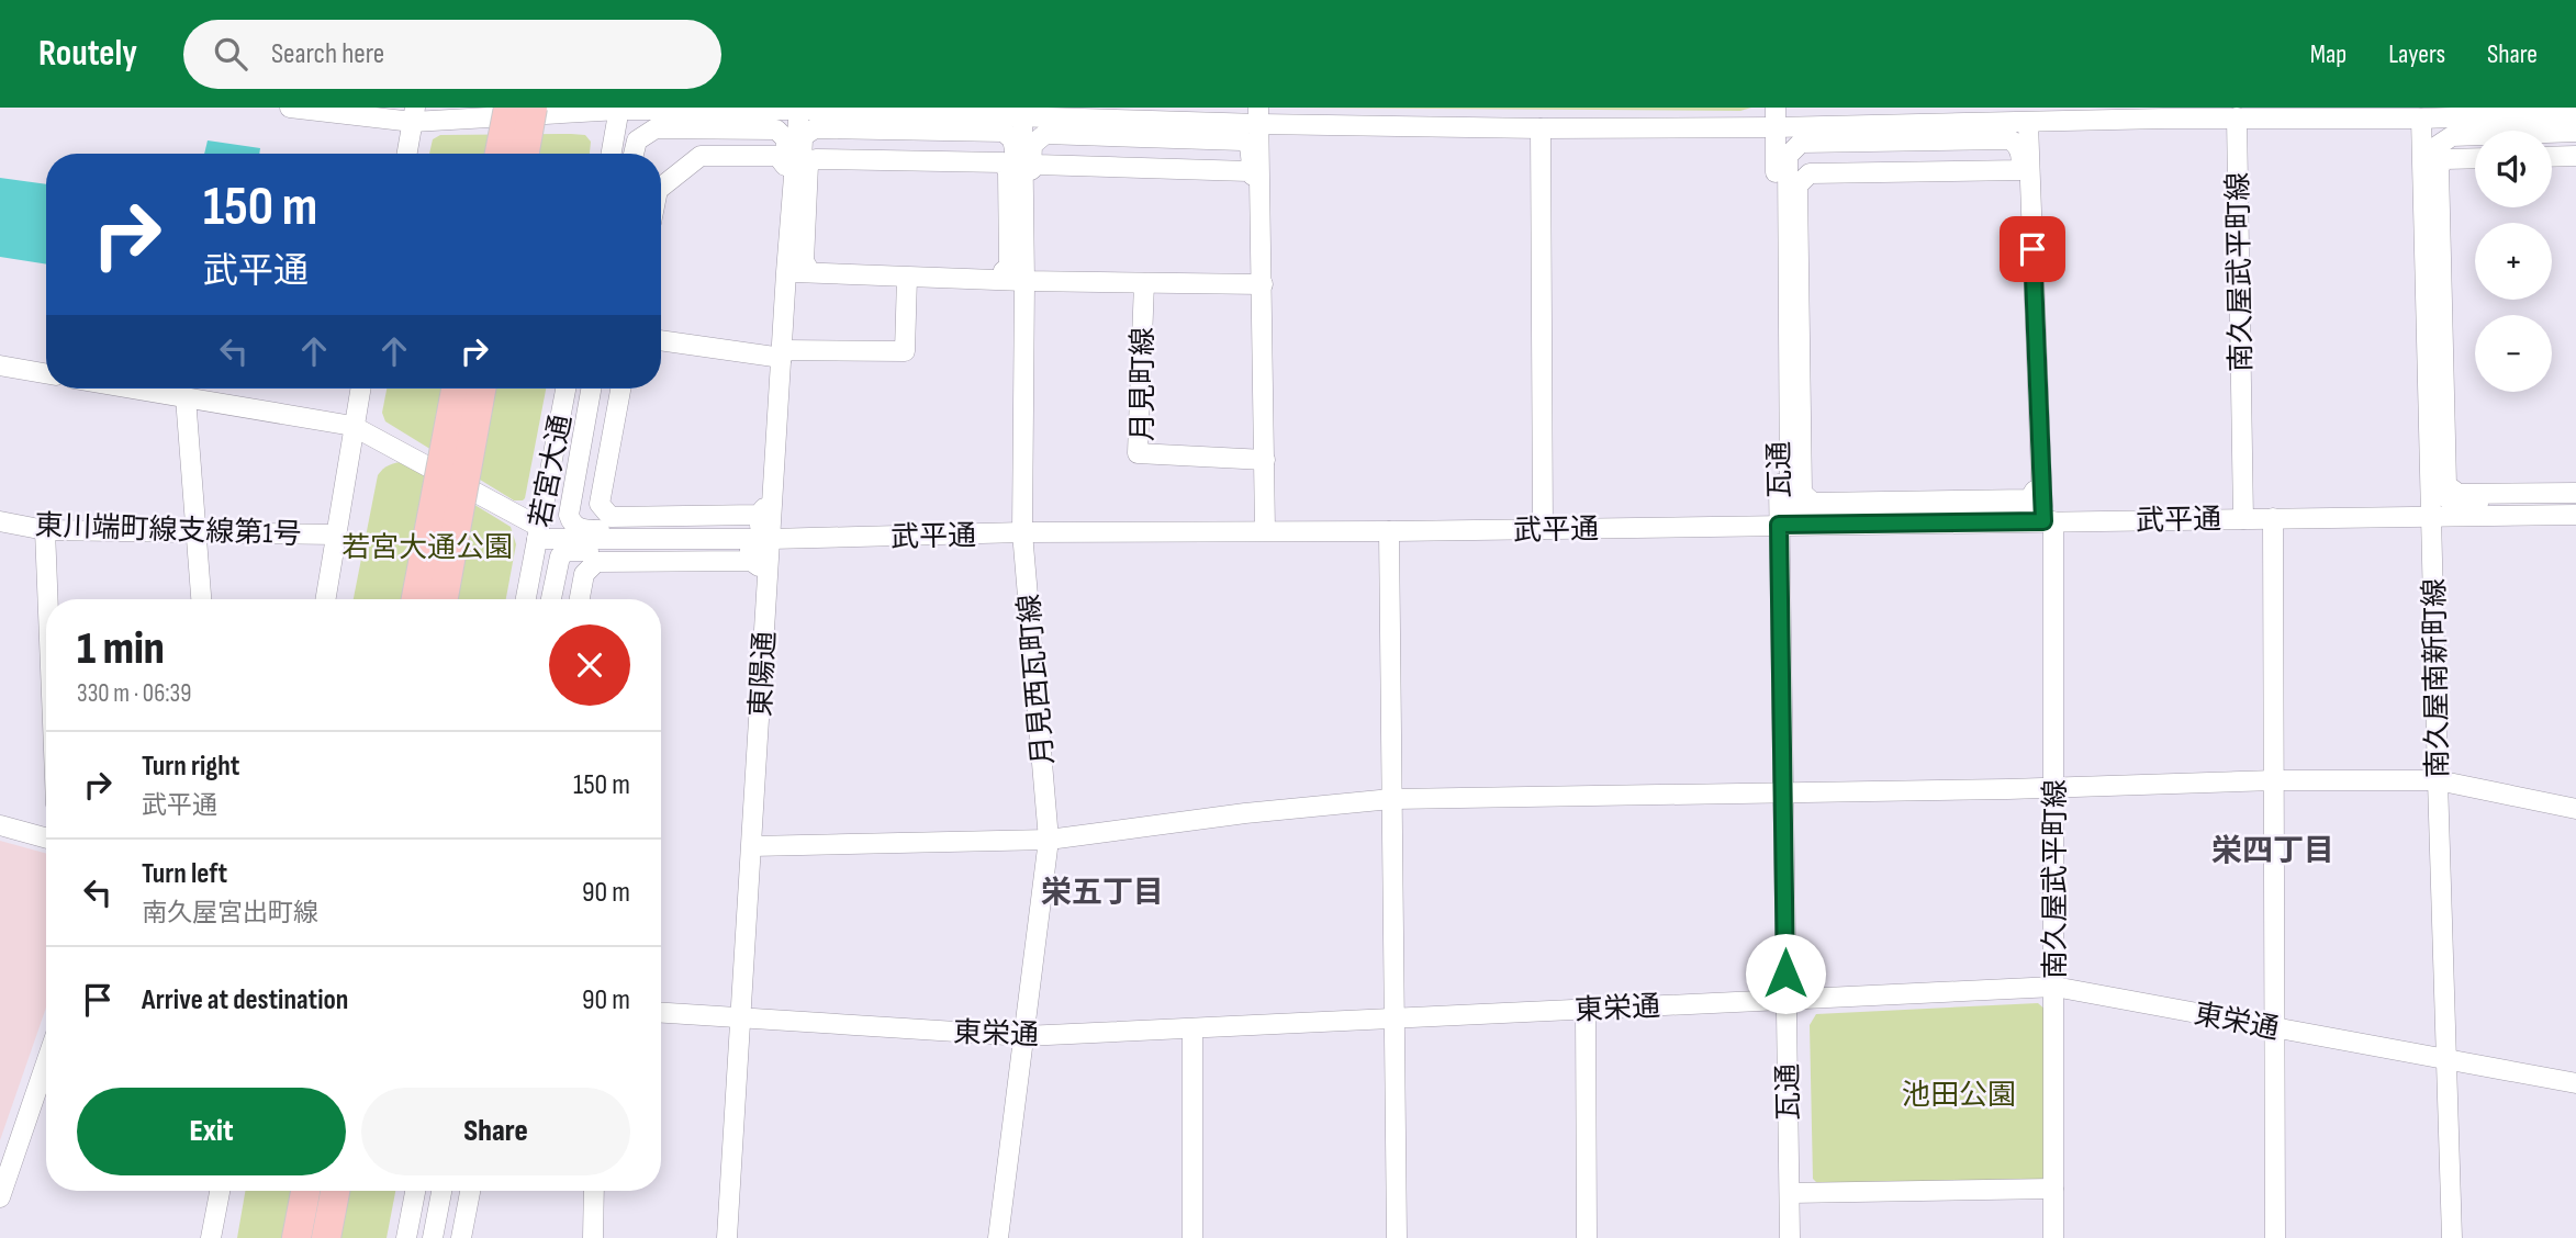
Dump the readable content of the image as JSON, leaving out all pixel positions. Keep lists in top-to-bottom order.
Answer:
{
  "streets": {
    "street": [
      "南久屋武平町線",
      "月見町線",
      "瓦通",
      "若宮大通",
      "武平通",
      "東川端町線支線第1号",
      "東陽通",
      "南久屋南新町線",
      "月見西瓦町線",
      "東栄通"
    ]
  },
  "crossings": [
    ["南久屋武平町線", "武平通"],
    ["南久屋武平町線", "東栄通"],
    ["瓦通", "武平通"],
    ["瓦通", "東栄通"],
    ["若宮大通", "武平通"],
    ["武平通", "東陽通"],
    ["武平通", "南久屋南新町線"],
    ["武平通", "月見西瓦町線"],
    ["東陽通", "東栄通"],
    ["南久屋南新町線", "東栄通"],
    ["月見西瓦町線", "東栄通"]
  ],
  "districts": ["栄四丁目", "栄五丁目"],
  "parks": ["若宮大通公園", "池田公園"],
  "page": {
    "header": "Routely",
    "search": "Search here",
    "nav": ["Map", "Layers", "Share"],
    "map_buttons": ["+", "−"],
    "turn": ["150 m", "武平通"],
    "heading": ["1 min", "330 m · 06:39"],
    "list": [
      {
        "name": "Turn right",
        "note": "武平通",
        "value": "150 m"
      },
      {
        "name": "Turn left",
        "note": "南久屋宮出町線",
        "value": "90 m"
      },
      {
        "name": "Arrive at destination",
        "value": "90 m"
      }
    ],
    "buttons": ["Exit", "Share"]
  }
}
